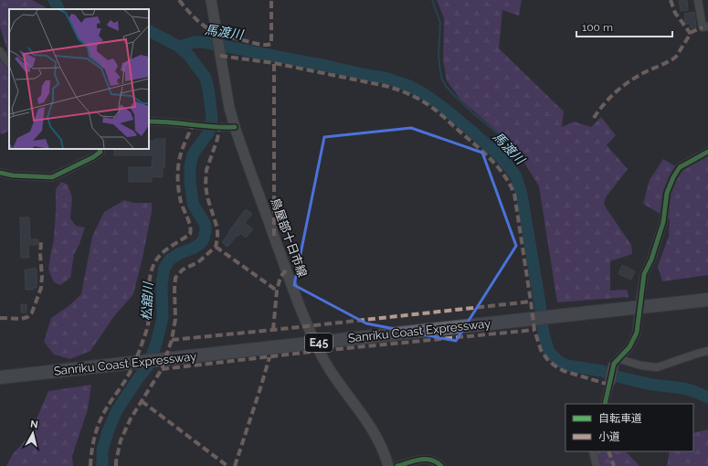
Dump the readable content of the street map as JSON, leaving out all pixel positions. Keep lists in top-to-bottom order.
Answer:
{
  "streets": {
    "highway": ["Sanriku Coast Expressway", "E45"],
    "main road": ["鳥屋部十日市線"]
  },
  "water": ["馬渡川", "松舘川"],
  "legend": ["自転車道", "小道"],
  "scale_bar": "100 m",
  "north": "top"
}
